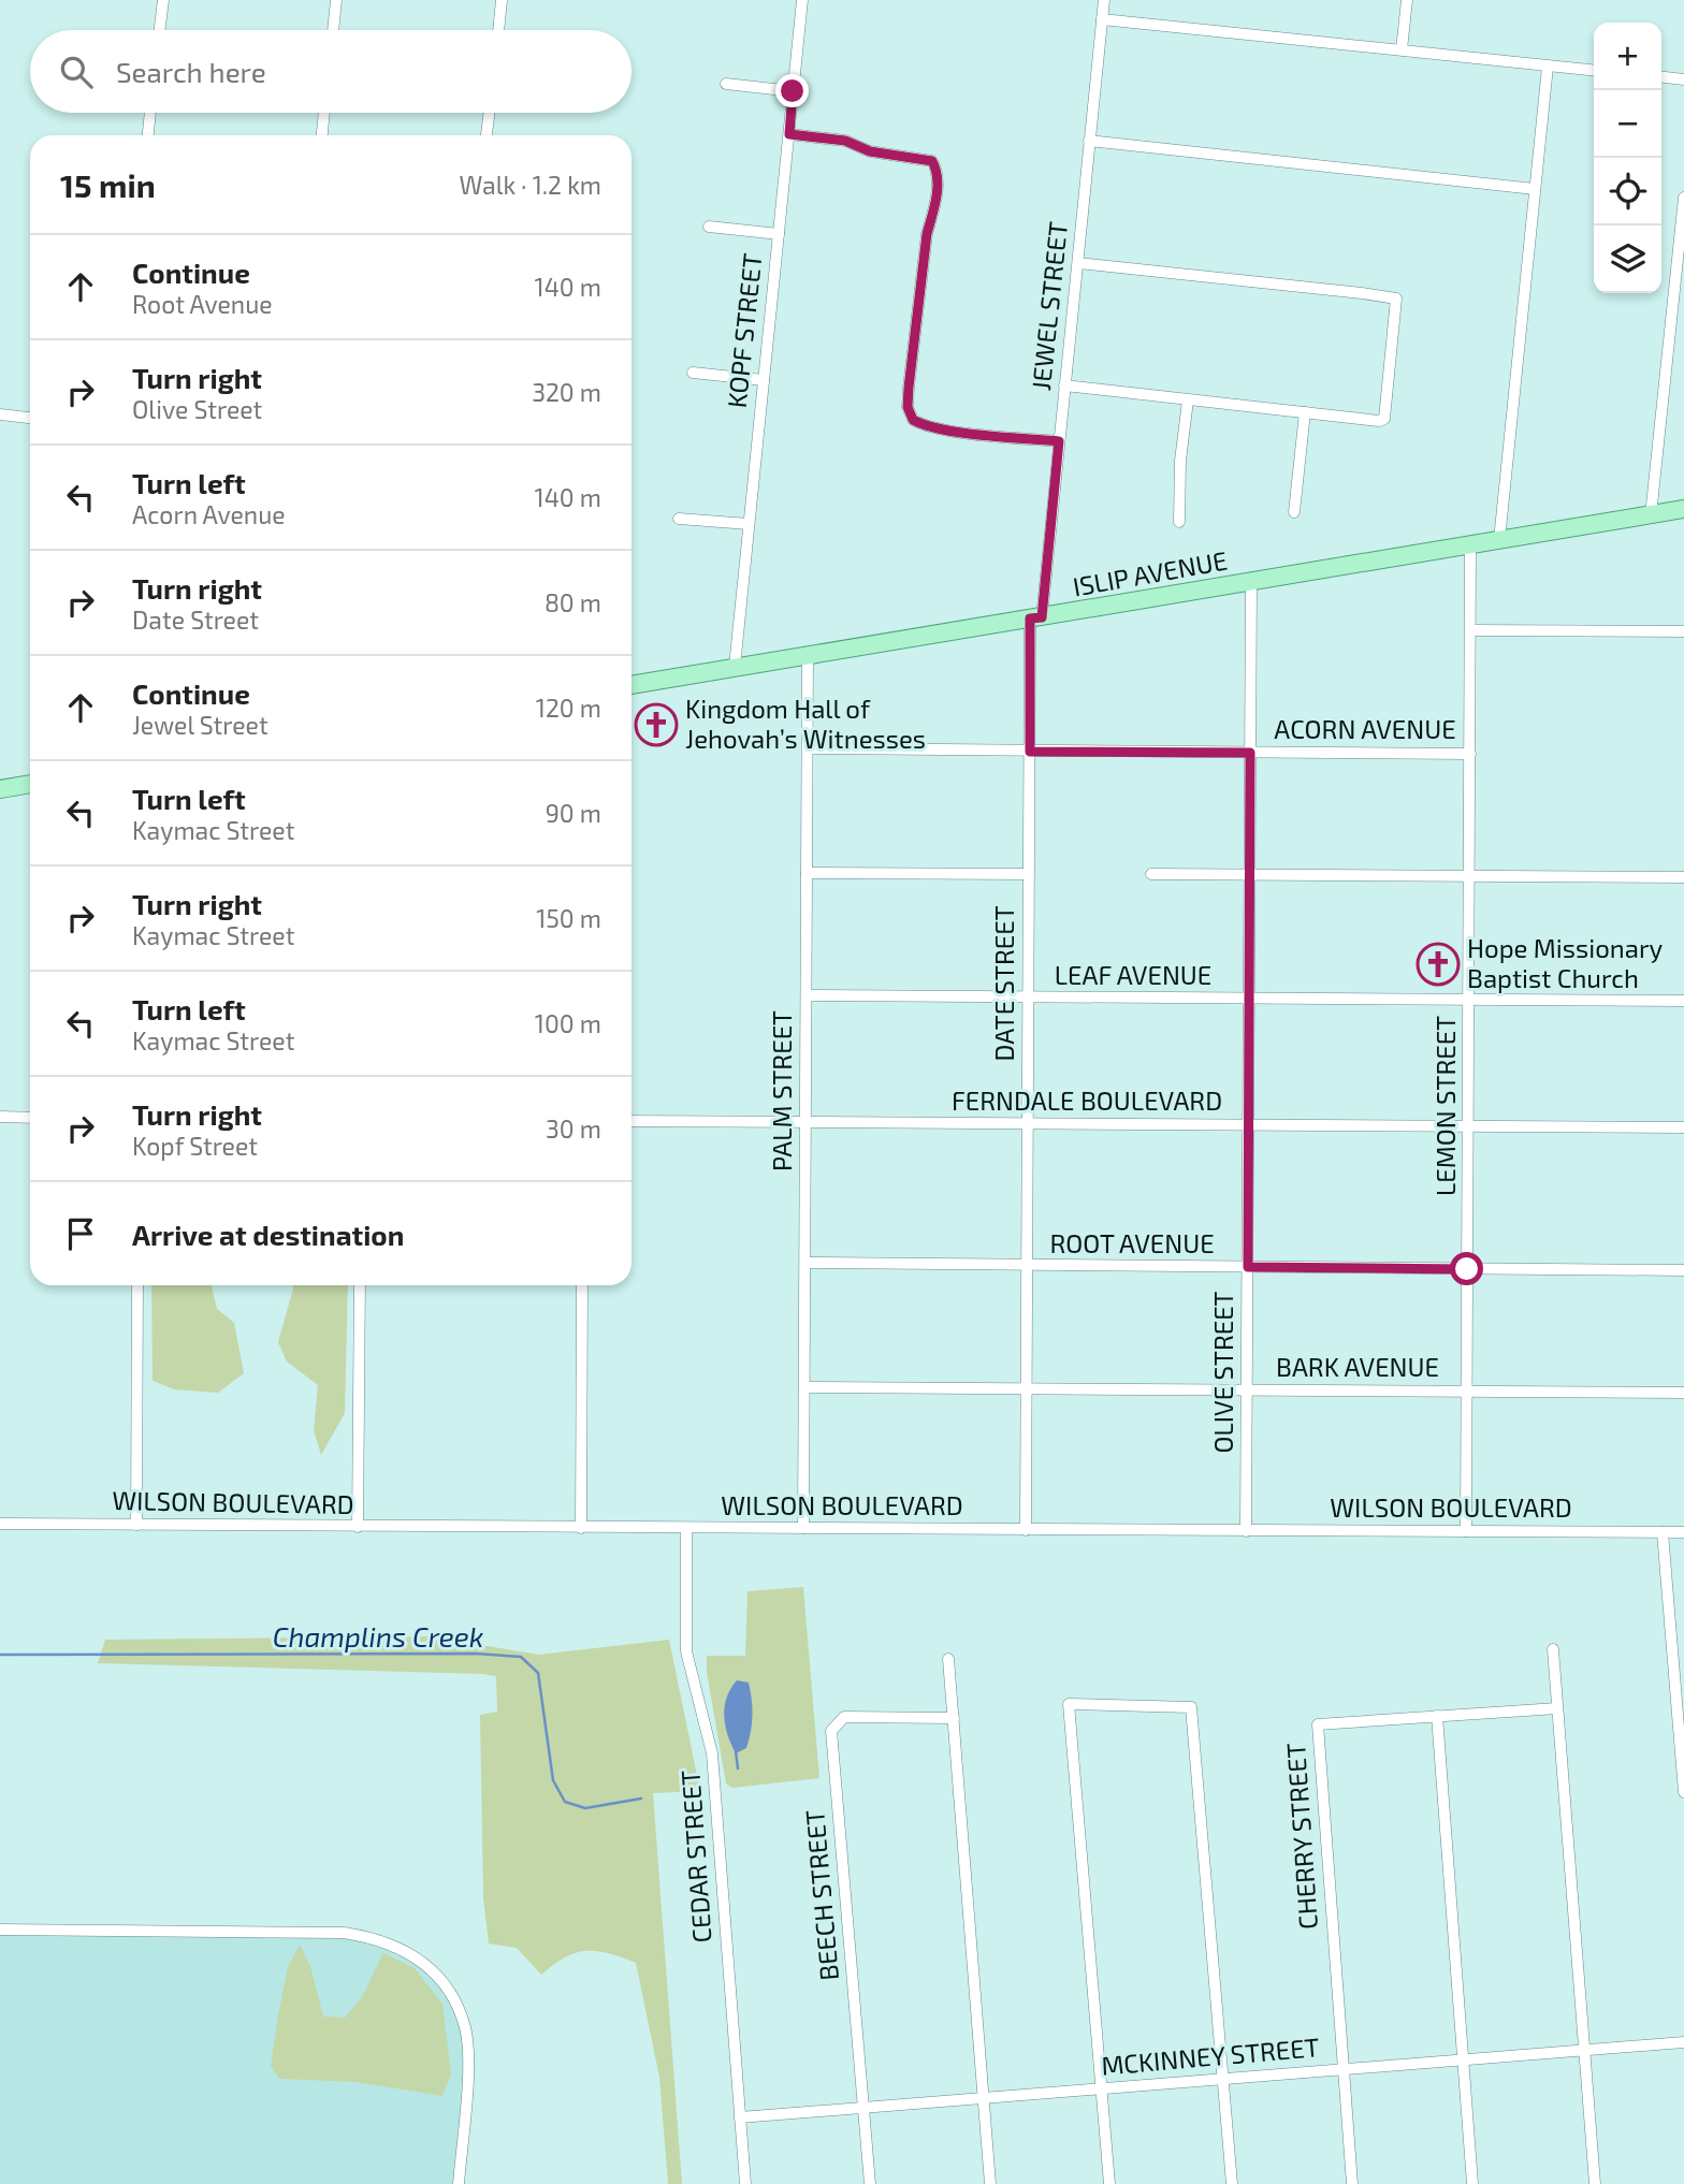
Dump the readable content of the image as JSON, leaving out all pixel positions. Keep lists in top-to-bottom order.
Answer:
{
  "streets": {
    "main road": ["ISLIP AVENUE"],
    "street": [
      "JEWEL STREET",
      "KOPF STREET",
      "ACORN AVENUE",
      "LEAF AVENUE",
      "DATE STREET",
      "PALM STREET",
      "FERNDALE BOULEVARD",
      "LEMON STREET",
      "ROOT AVENUE",
      "BARK AVENUE",
      "OLIVE STREET",
      "WILSON BOULEVARD",
      "CHERRY STREET",
      "CEDAR STREET",
      "BEECH STREET",
      "MCKINNEY STREET"
    ]
  },
  "crossings": [
    ["JEWEL STREET", "ISLIP AVENUE"],
    ["JEWEL STREET", "DATE STREET"],
    ["KOPF STREET", "ISLIP AVENUE"],
    ["ISLIP AVENUE", "DATE STREET"],
    ["ISLIP AVENUE", "PALM STREET"],
    ["ISLIP AVENUE", "LEMON STREET"],
    ["ISLIP AVENUE", "OLIVE STREET"],
    ["ACORN AVENUE", "DATE STREET"],
    ["ACORN AVENUE", "PALM STREET"],
    ["ACORN AVENUE", "LEMON STREET"],
    ["ACORN AVENUE", "OLIVE STREET"],
    ["LEAF AVENUE", "DATE STREET"],
    ["LEAF AVENUE", "PALM STREET"],
    ["LEAF AVENUE", "LEMON STREET"],
    ["LEAF AVENUE", "OLIVE STREET"],
    ["DATE STREET", "FERNDALE BOULEVARD"],
    ["DATE STREET", "ROOT AVENUE"],
    ["DATE STREET", "BARK AVENUE"],
    ["DATE STREET", "WILSON BOULEVARD"],
    ["PALM STREET", "FERNDALE BOULEVARD"],
    ["PALM STREET", "ROOT AVENUE"],
    ["PALM STREET", "BARK AVENUE"],
    ["PALM STREET", "WILSON BOULEVARD"],
    ["FERNDALE BOULEVARD", "LEMON STREET"],
    ["FERNDALE BOULEVARD", "OLIVE STREET"],
    ["LEMON STREET", "ROOT AVENUE"],
    ["LEMON STREET", "BARK AVENUE"],
    ["LEMON STREET", "WILSON BOULEVARD"],
    ["ROOT AVENUE", "OLIVE STREET"],
    ["BARK AVENUE", "OLIVE STREET"],
    ["OLIVE STREET", "WILSON BOULEVARD"],
    ["WILSON BOULEVARD", "CEDAR STREET"],
    ["CHERRY STREET", "MCKINNEY STREET"],
    ["CEDAR STREET", "MCKINNEY STREET"],
    ["BEECH STREET", "MCKINNEY STREET"]
  ],
  "water": ["Champlins Creek"],
  "places": {
    "church": ["Kingdom Hall of Jehovah’s Witnesses", "Hope Missionary Baptist Church"]
  },
  "page": {
    "map_buttons": ["+", "−"],
    "search": "Search here",
    "heading": ["15 min", "Walk · 1.2 km"],
    "list": [
      ["Continue", "Root Avenue", "140 m"],
      ["Turn right", "Olive Street", "320 m"],
      ["Turn left", "Acorn Avenue", "140 m"],
      ["Turn right", "Date Street", "80 m"],
      ["Continue", "Jewel Street", "120 m"],
      ["Turn left", "Kaymac Street", "90 m"],
      ["Turn right", "Kaymac Street", "150 m"],
      ["Turn left", "Kaymac Street", "100 m"],
      ["Turn right", "Kopf Street", "30 m"],
      "Arrive at destination"
    ]
  }
}
